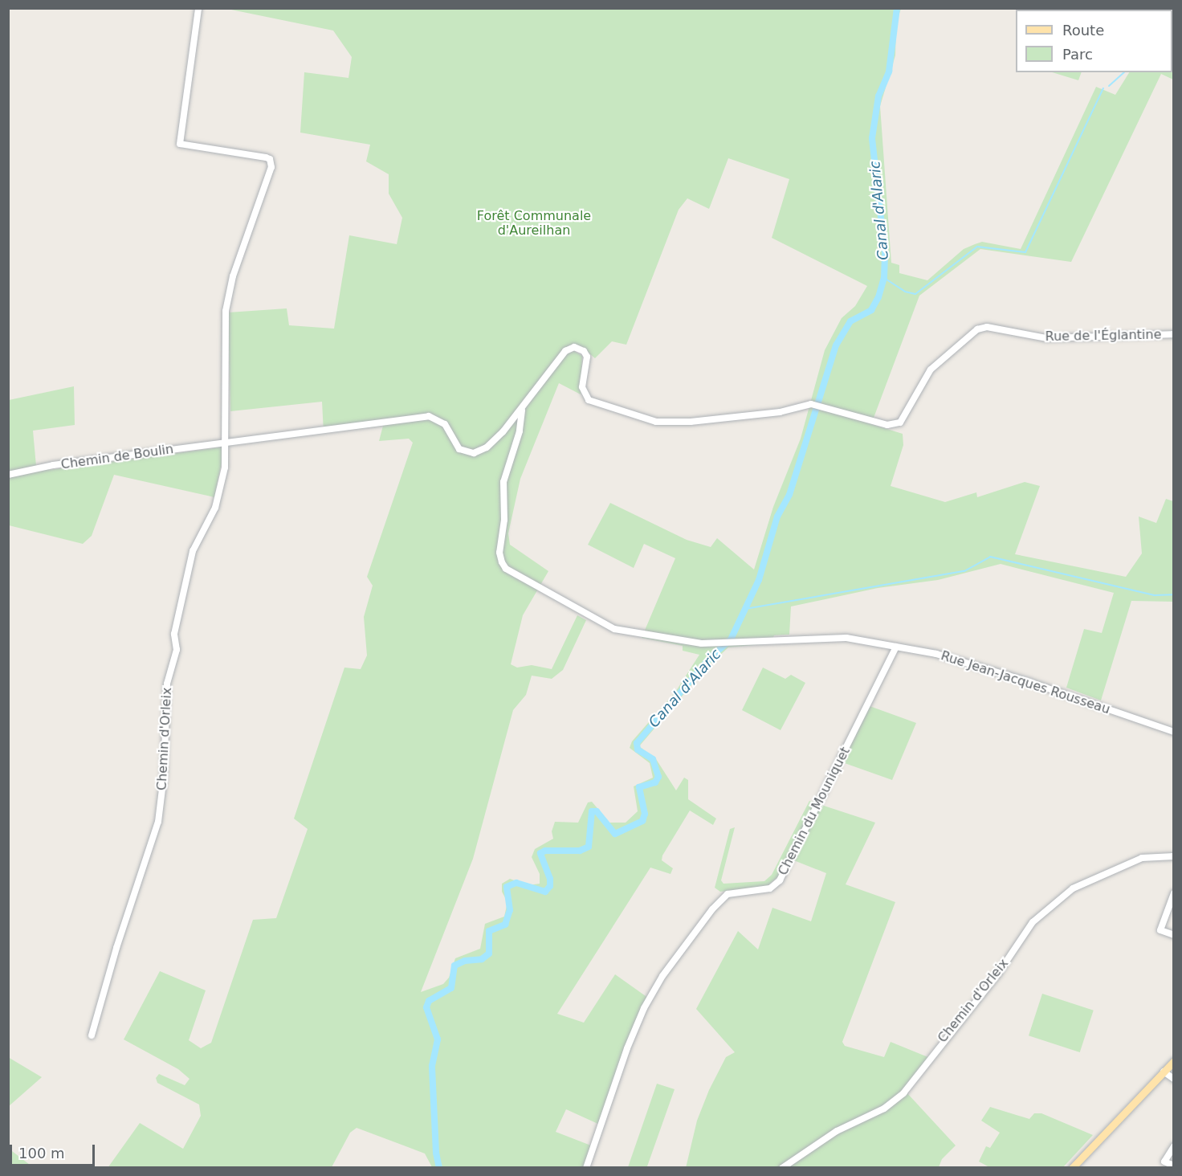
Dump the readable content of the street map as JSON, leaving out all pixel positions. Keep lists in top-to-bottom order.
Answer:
{
  "streets": {
    "street": [
      "Rue de l'Églantine",
      "Chemin de Boulin",
      "Rue Jean-Jacques Rousseau",
      "Chemin d'Orleix",
      "Chemin du Mouniquet"
    ]
  },
  "crossings": [
    ["Rue de l'Églantine", "Chemin de Boulin"],
    ["Rue de l'Églantine", "Rue Jean-Jacques Rousseau"],
    ["Chemin de Boulin", "Rue Jean-Jacques Rousseau"],
    ["Chemin de Boulin", "Chemin d'Orleix"],
    ["Rue Jean-Jacques Rousseau", "Chemin du Mouniquet"]
  ],
  "water": ["Canal d'Alaric"],
  "parks": ["Forêt Communale d'Aureilhan"],
  "legend": ["Route", "Parc"],
  "scale_bar": "100 m"
}
